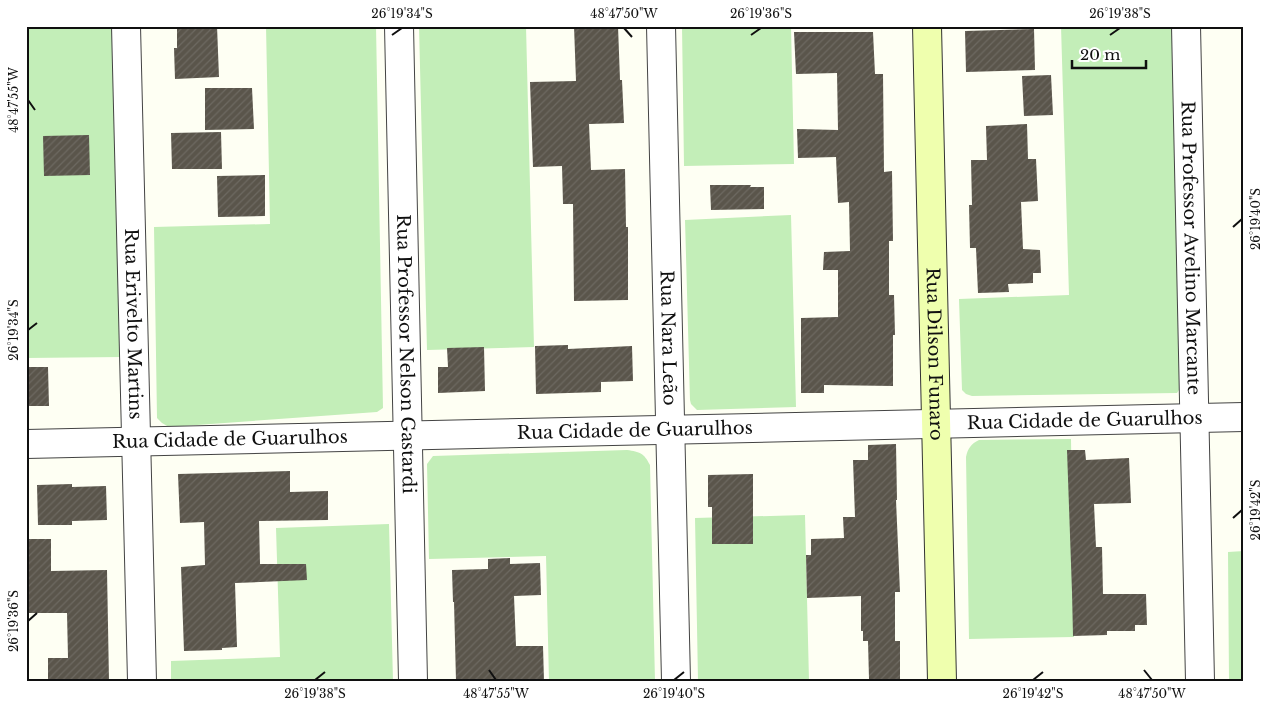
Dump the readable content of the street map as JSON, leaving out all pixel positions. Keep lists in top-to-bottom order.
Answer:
{
  "streets": {
    "street": [
      "Rua Professor Avelino Marcante",
      "Rua Erivelto Martins",
      "Rua Nara Leão",
      "Rua Professor Nelson Gastardi",
      "Rua Dilson Funaro",
      "Rua Cidade de Guarulhos"
    ]
  },
  "crossings": [
    ["Rua Professor Avelino Marcante", "Rua Cidade de Guarulhos"],
    ["Rua Erivelto Martins", "Rua Cidade de Guarulhos"],
    ["Rua Nara Leão", "Rua Cidade de Guarulhos"],
    ["Rua Professor Nelson Gastardi", "Rua Cidade de Guarulhos"],
    ["Rua Dilson Funaro", "Rua Cidade de Guarulhos"]
  ],
  "scale_bar": "20 m",
  "coordinates": [
    "26°19'34\"S",
    "48°47'50\"W",
    "26°19'36\"S",
    "26°19'38\"S",
    "48°47'55\"W",
    "26°19'40\"S",
    "26°19'42\"S"
  ]
}
